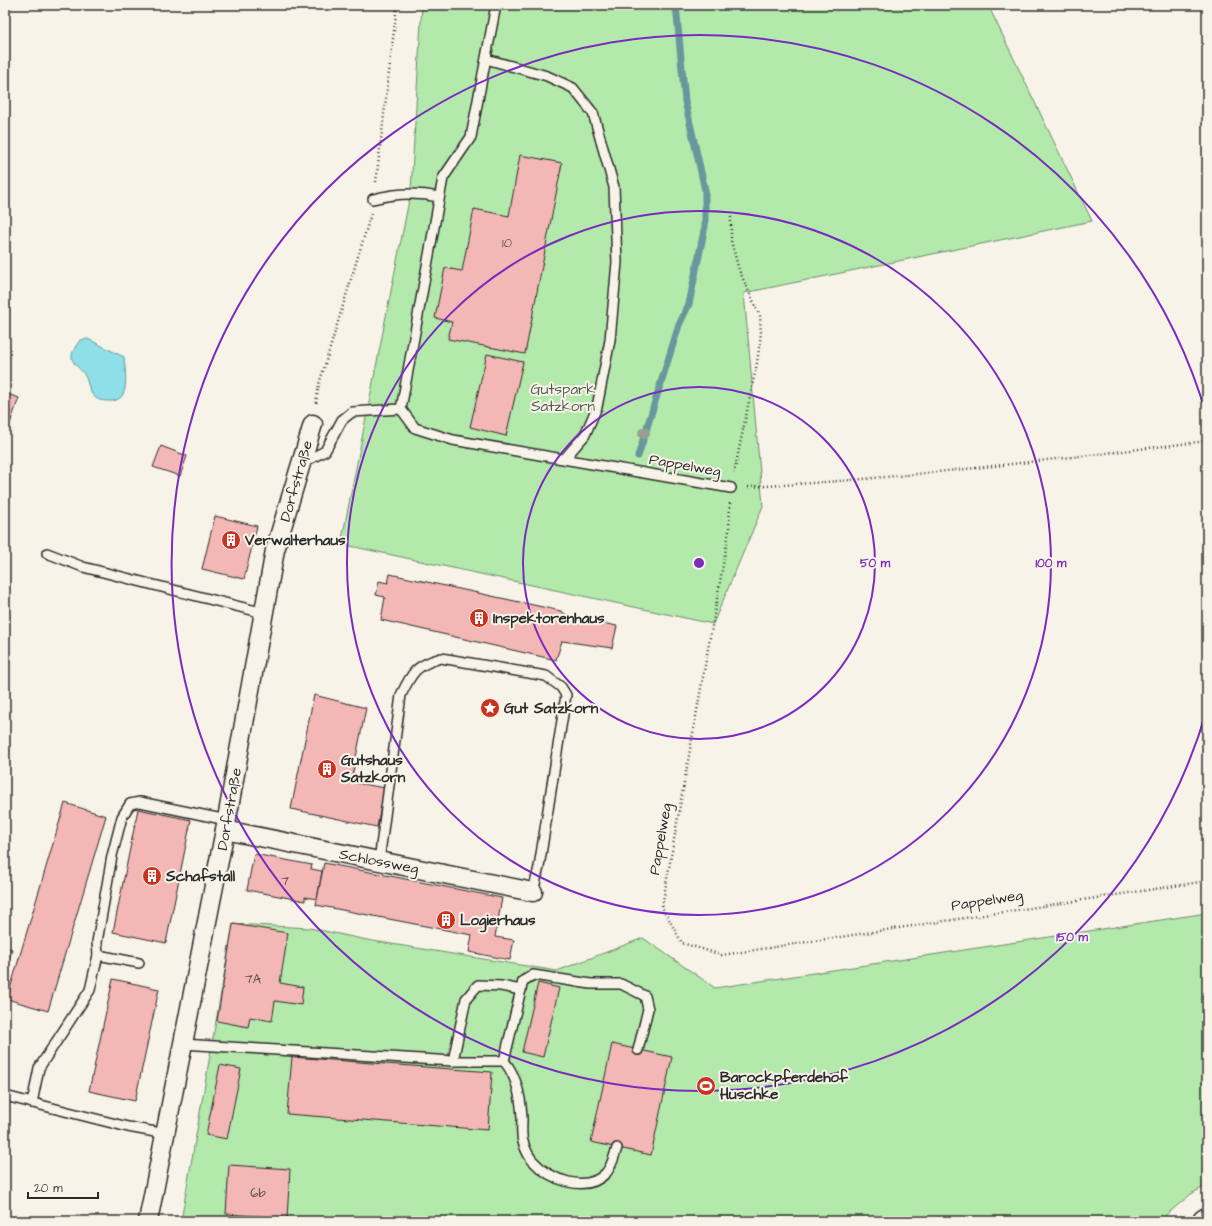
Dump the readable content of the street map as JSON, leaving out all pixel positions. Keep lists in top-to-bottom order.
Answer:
{
  "streets": {
    "street": ["Dorfstraße", "Schlossweg"],
    "lane": ["Pappelweg"]
  },
  "crossings": [
    ["Dorfstraße", "Schlossweg"]
  ],
  "parks": ["Gutspark Satzkorn"],
  "places": {
    "building": [
      "Verwalterhaus",
      "Inspektorenhaus",
      "Gutshaus Satzkorn",
      "Schafstall",
      "Logierhaus"
    ],
    "place": ["Gut Satzkorn"],
    "sports": ["Barockpferdehof Huschke"]
  },
  "house_numbers": [
    "10",
    "7",
    "7A",
    "6b"
  ],
  "scale_bar": "20 m",
  "rings": ["50 m", "100 m", "150 m"]
}
